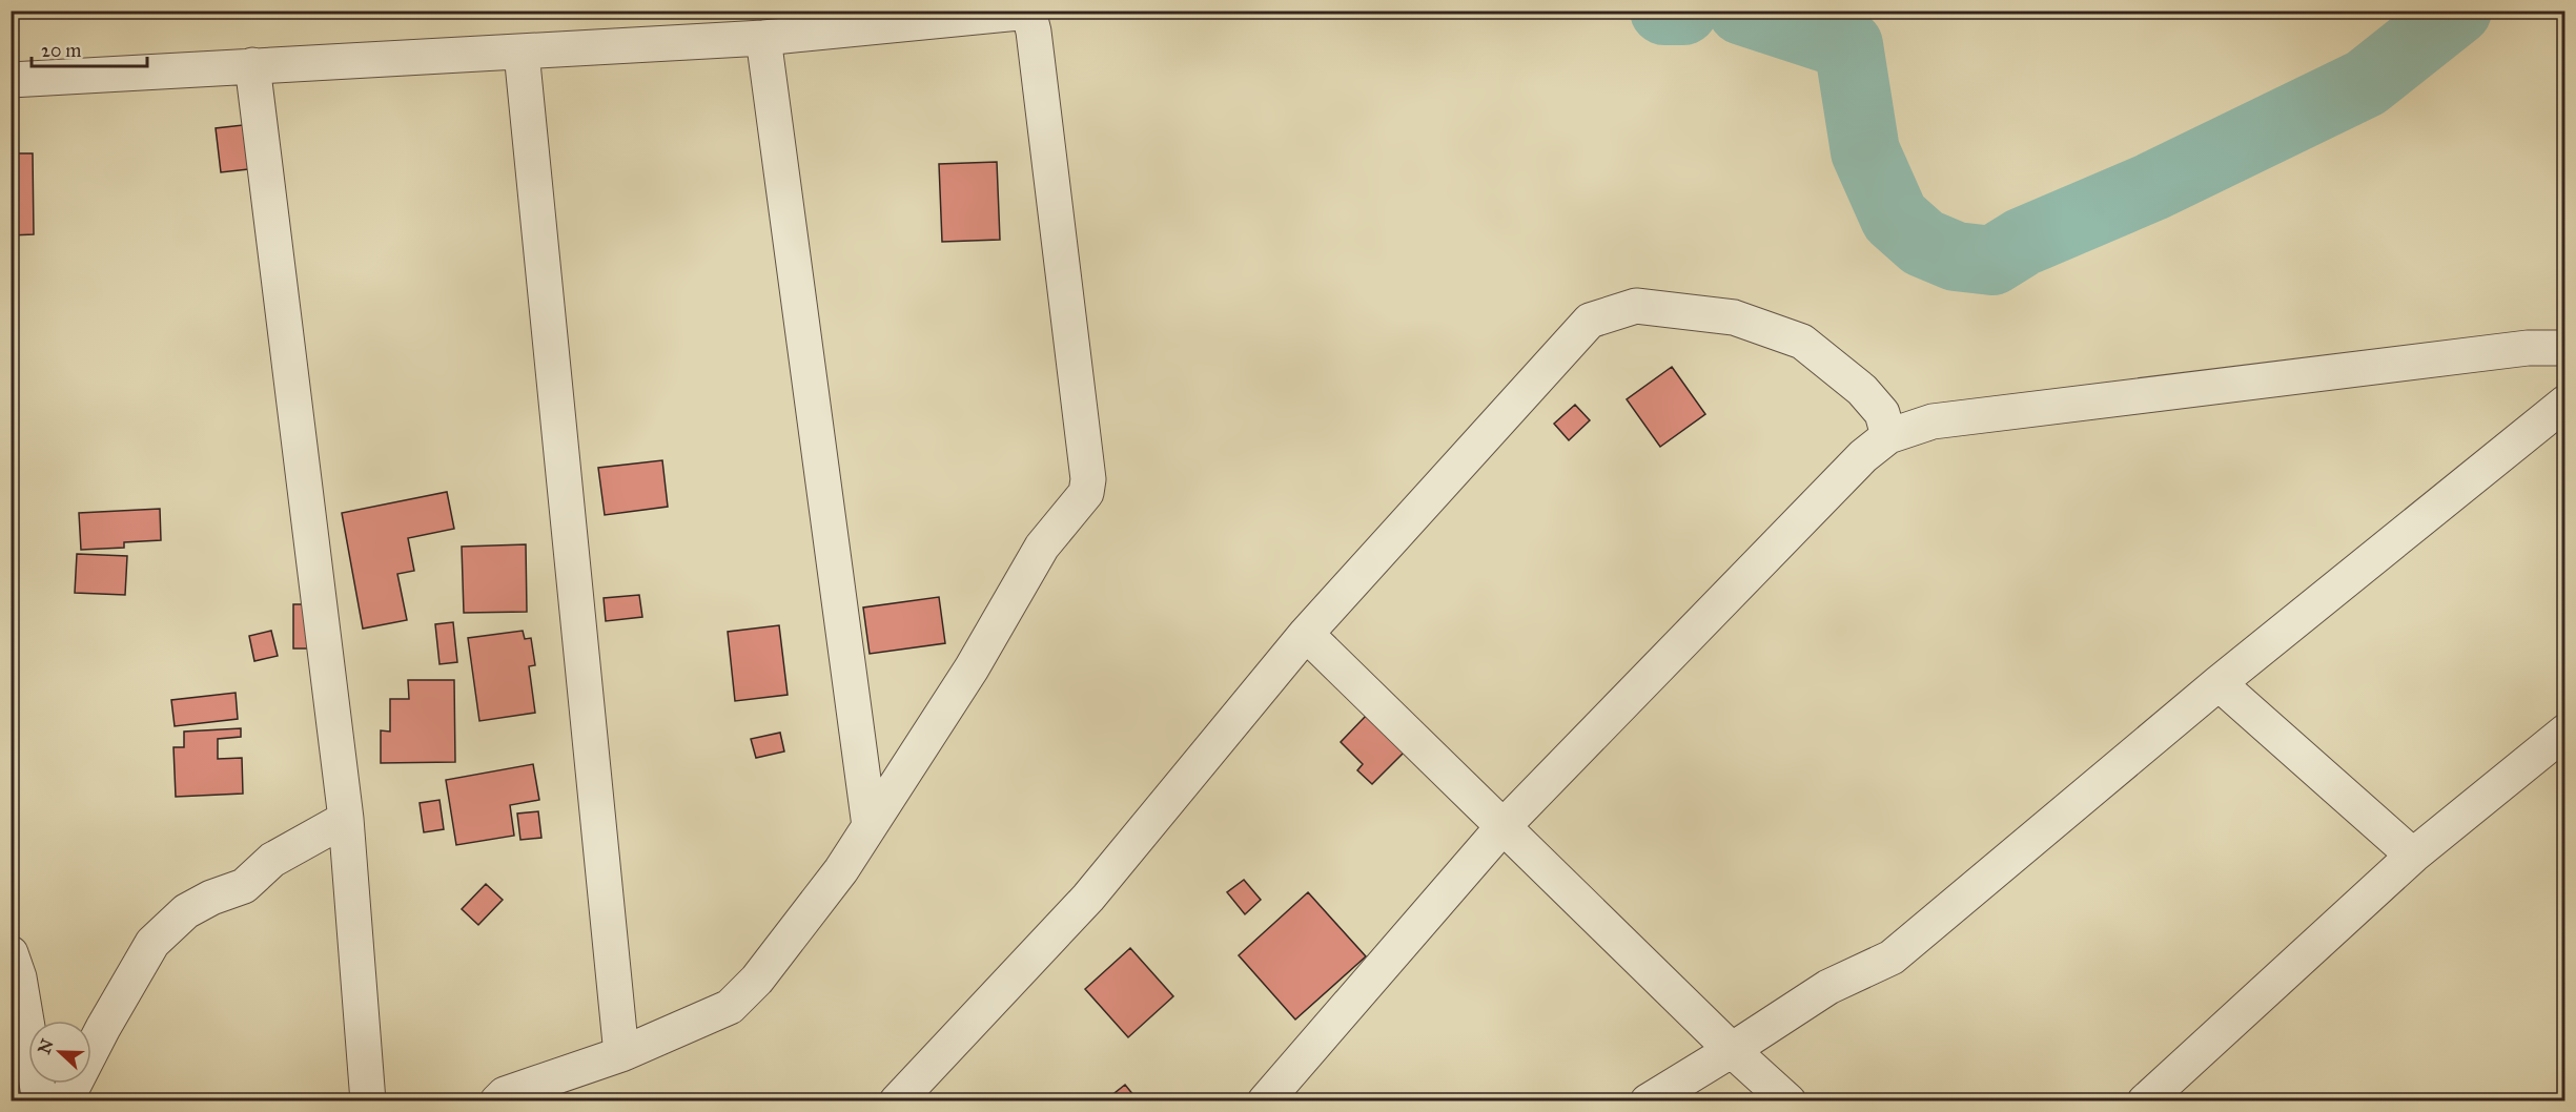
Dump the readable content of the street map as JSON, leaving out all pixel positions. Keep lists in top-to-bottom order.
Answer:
{
  "scale_bar": "20 m",
  "north": "left"
}
